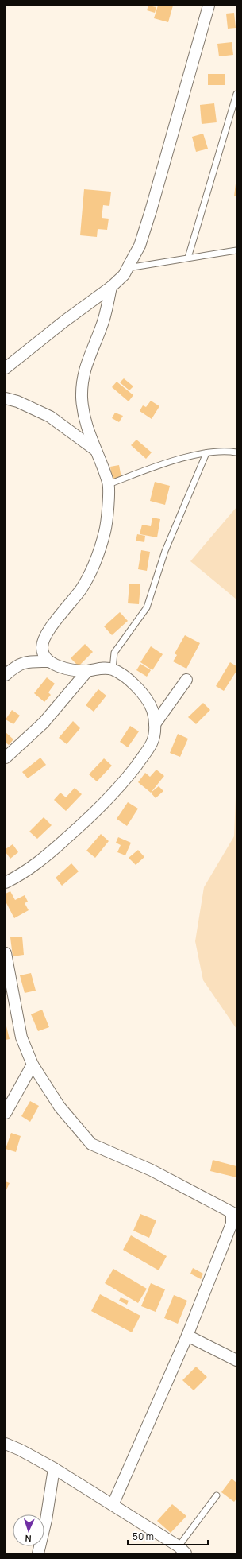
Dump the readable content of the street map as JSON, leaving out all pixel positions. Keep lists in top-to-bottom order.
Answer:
{
  "scale_bar": "50 m",
  "north": "bottom"
}
